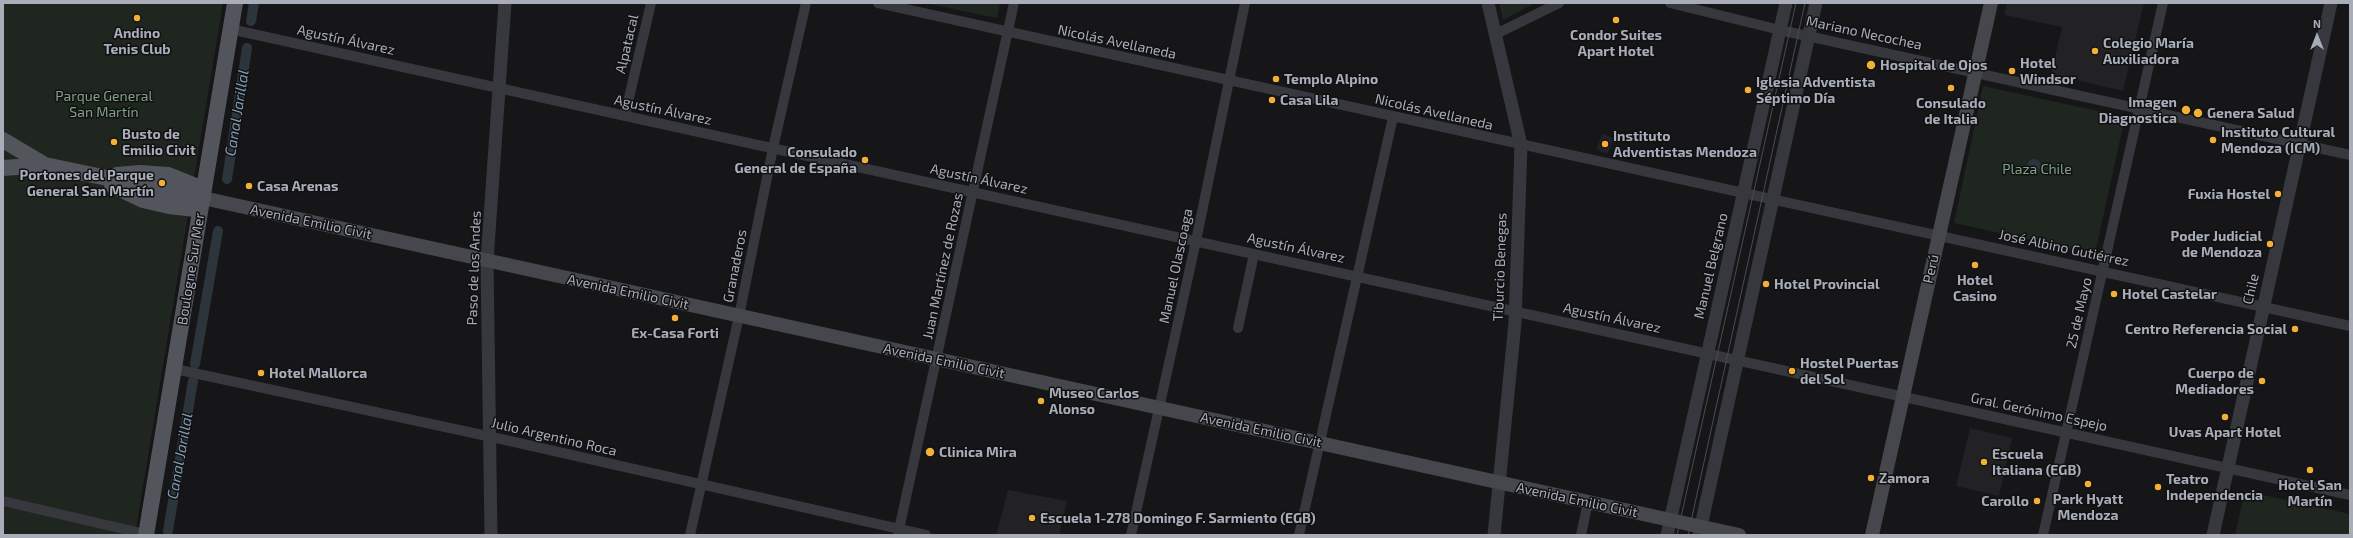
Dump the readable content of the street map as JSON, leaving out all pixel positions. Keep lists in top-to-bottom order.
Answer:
{
  "streets": {
    "main road": ["Avenida Emilio Civit", "Boulogne Sur Mer", "Perú"],
    "street": [
      "Mariano Necochea",
      "Agustín Álvarez",
      "Nicolás Avellaneda",
      "Alpatacal",
      "José Albino Gutiérrez",
      "Granaderos",
      "Juan Martínez de Rozas",
      "Manuel Olascoaga",
      "Manuel Belgrano",
      "Tiburcio Benegas",
      "Paso de los Andes",
      "Chile",
      "25 de Mayo",
      "Gral. Gerónimo Espejo",
      "Julio Argentino Roca"
    ]
  },
  "crossings": [
    ["Mariano Necochea", "Manuel Belgrano"],
    ["Mariano Necochea", "Perú"],
    ["Mariano Necochea", "Chile"],
    ["Mariano Necochea", "25 de Mayo"],
    ["Agustín Álvarez", "Alpatacal"],
    ["Agustín Álvarez", "Granaderos"],
    ["Agustín Álvarez", "Juan Martínez de Rozas"],
    ["Agustín Álvarez", "Manuel Olascoaga"],
    ["Agustín Álvarez", "Manuel Belgrano"],
    ["Agustín Álvarez", "Tiburcio Benegas"],
    ["Agustín Álvarez", "Paso de los Andes"],
    ["Agustín Álvarez", "Boulogne Sur Mer"],
    ["Agustín Álvarez", "Gral. Gerónimo Espejo"],
    ["Nicolás Avellaneda", "José Albino Gutiérrez"],
    ["Nicolás Avellaneda", "Juan Martínez de Rozas"],
    ["Nicolás Avellaneda", "Manuel Olascoaga"],
    ["Nicolás Avellaneda", "Manuel Belgrano"],
    ["Nicolás Avellaneda", "Tiburcio Benegas"],
    ["Avenida Emilio Civit", "Granaderos"],
    ["Avenida Emilio Civit", "Juan Martínez de Rozas"],
    ["Avenida Emilio Civit", "Manuel Olascoaga"],
    ["Avenida Emilio Civit", "Manuel Belgrano"],
    ["Avenida Emilio Civit", "Tiburcio Benegas"],
    ["Avenida Emilio Civit", "Paso de los Andes"],
    ["Avenida Emilio Civit", "Boulogne Sur Mer"],
    ["José Albino Gutiérrez", "Perú"],
    ["José Albino Gutiérrez", "Chile"],
    ["José Albino Gutiérrez", "25 de Mayo"],
    ["Granaderos", "Julio Argentino Roca"],
    ["Juan Martínez de Rozas", "Julio Argentino Roca"],
    ["Paso de los Andes", "Julio Argentino Roca"],
    ["Boulogne Sur Mer", "Julio Argentino Roca"],
    ["Perú", "Gral. Gerónimo Espejo"],
    ["Chile", "Gral. Gerónimo Espejo"],
    ["25 de Mayo", "Gral. Gerónimo Espejo"]
  ],
  "water": ["Canal Jarillal"],
  "parks": ["Parque General San Martín", "Plaza Chile"],
  "places": [
    "Andino Tenis Club",
    "Condor Suites Apart Hotel",
    "Colegio María Auxiliadora",
    "Hospital de Ojos",
    "Hotel Windsor",
    "Templo Alpino",
    "Consulado de Italia",
    "Iglesia Adventista Séptimo Día",
    "Casa Lila",
    "Imagen Diagnostica",
    "Genera Salud",
    "Instituto Cultural Mendoza (ICM)",
    "Busto de Emilio Civit",
    "Instituto Adventistas Mendoza",
    "Consulado General de España",
    "Portones del Parque General San Martín",
    "Casa Arenas",
    "Fuxia Hostel",
    "Poder Judicial de Mendoza",
    "Hotel Casino",
    "Hotel Provincial",
    "Hotel Castelar",
    "Ex-Casa Forti",
    "Centro Referencia Social",
    "Hostel Puertas del Sol",
    "Hotel Mallorca",
    "Cuerpo de Mediadores",
    "Museo Carlos Alonso",
    "Uvas Apart Hotel",
    "Clinica Mira",
    "Escuela Italiana (EGB)",
    "Hotel San Martín",
    "Zamora",
    "Park Hyatt Mendoza",
    "Teatro Independencia",
    "Carollo",
    "Escuela 1-278 Domingo F. Sarmiento (EGB)"
  ],
  "north": "top"
}
